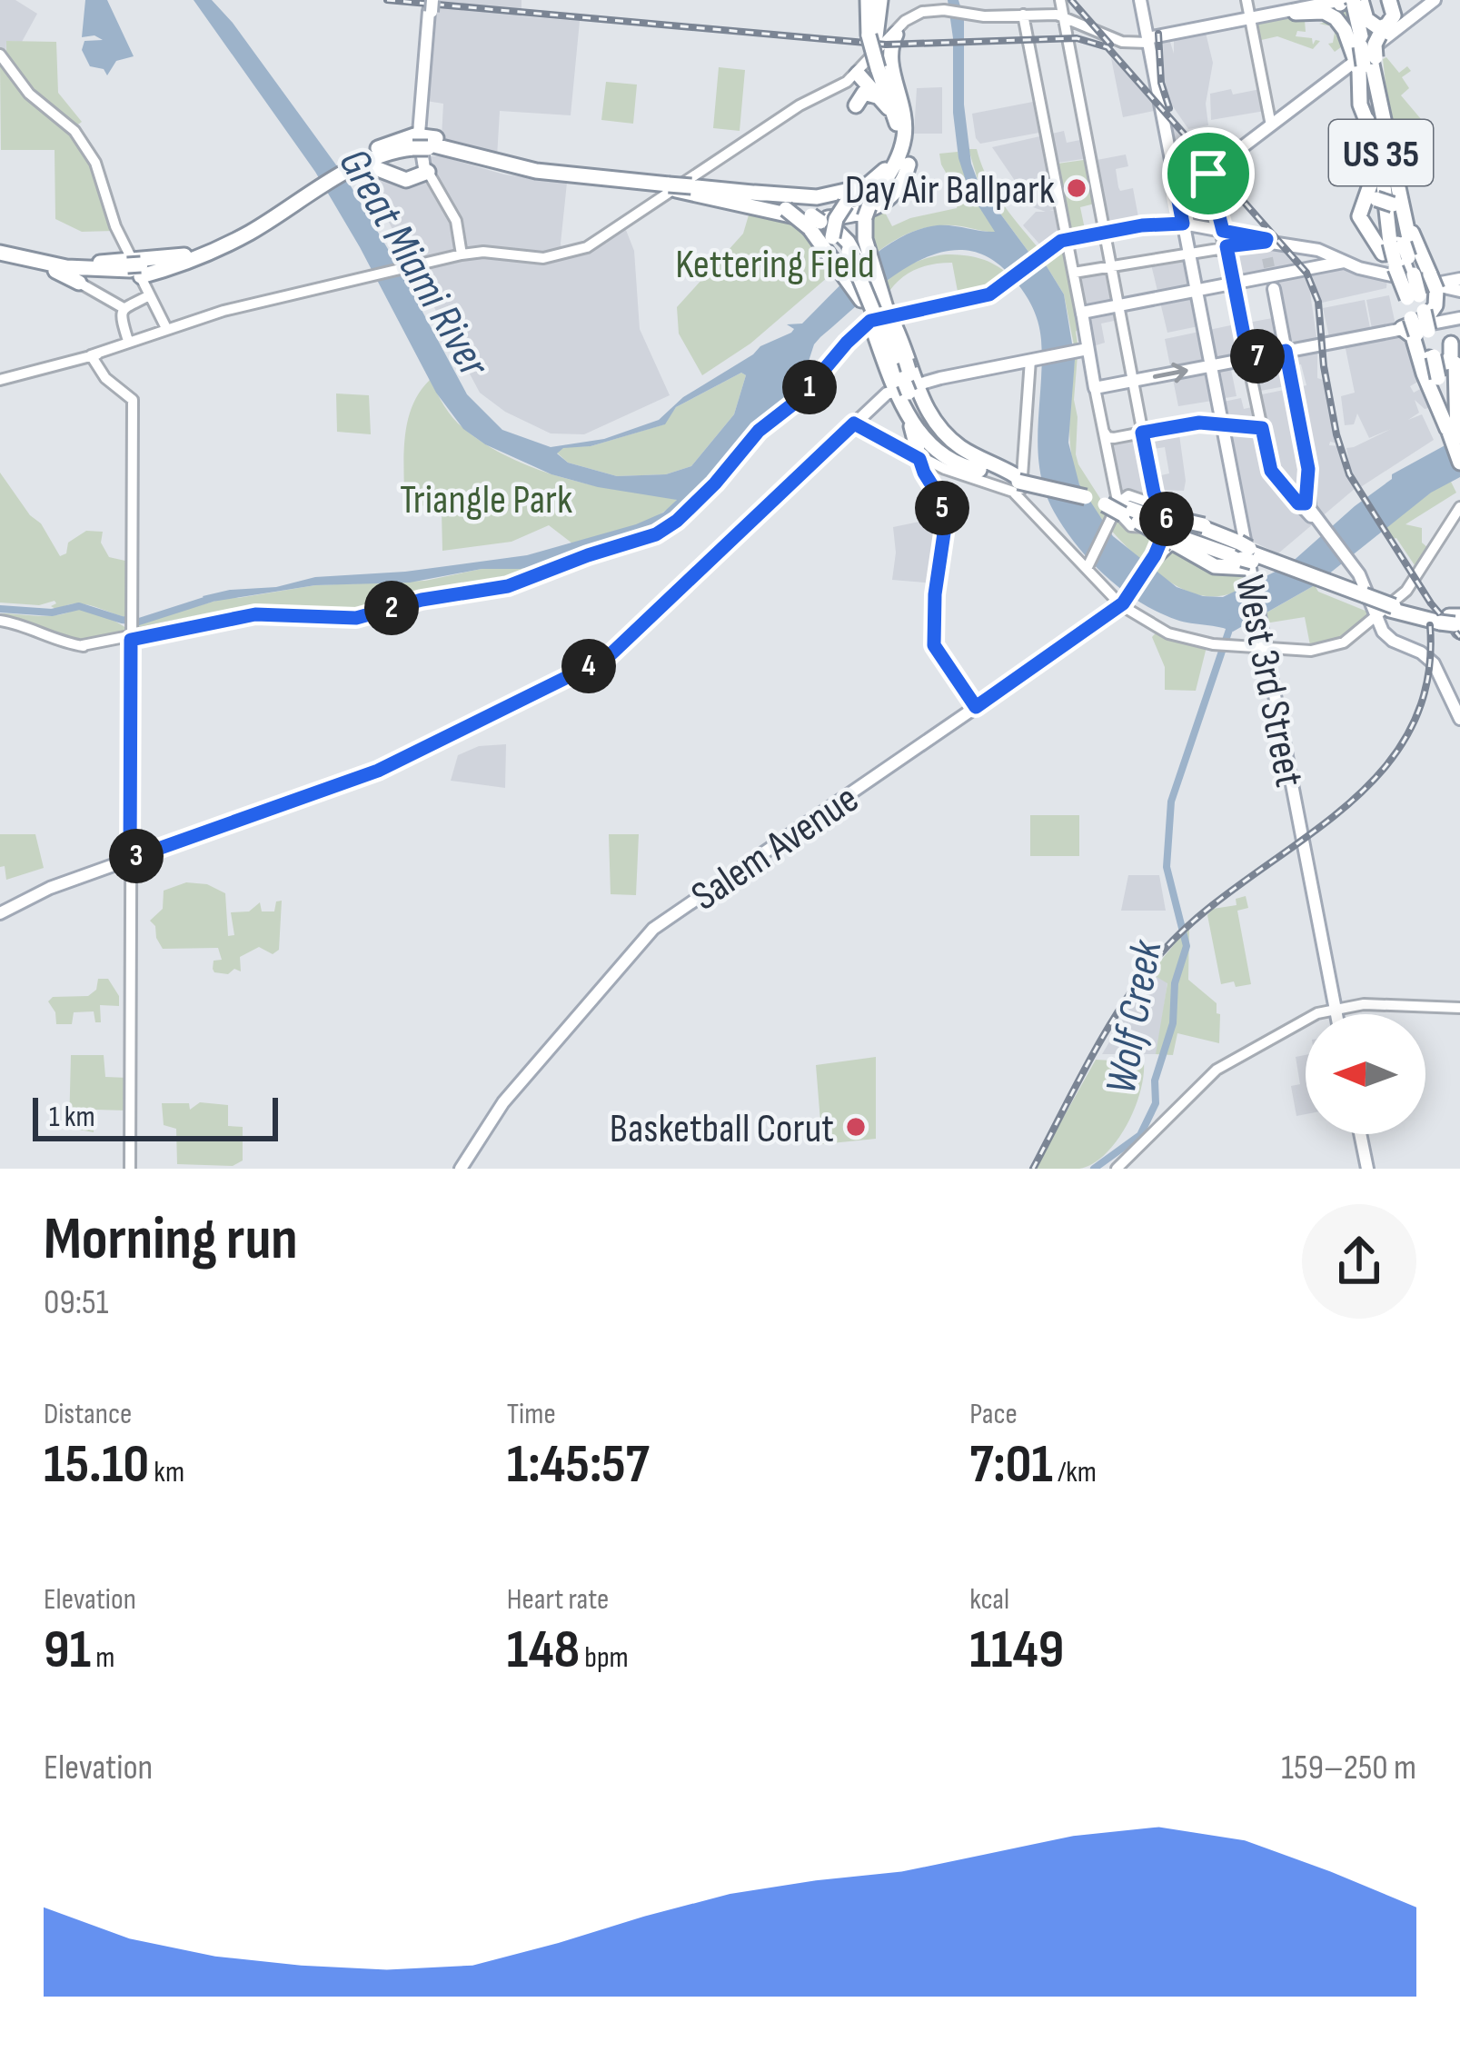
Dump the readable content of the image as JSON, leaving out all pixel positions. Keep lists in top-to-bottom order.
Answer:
{
  "streets": {
    "highway": ["US 35"],
    "main road": ["West 3rd Street", "Salem Avenue"]
  },
  "water": ["Great Miami River", "Wolf Creek"],
  "parks": ["Kettering Field", "Triangle Park"],
  "places": ["Day Air Ballpark", "Basketball Corut"],
  "scale_bar": "1 km",
  "north": "left",
  "page": {
    "pins": [
      "7",
      "1",
      "5",
      "6",
      "2",
      "4",
      "3"
    ],
    "scale": "1 km",
    "heading": ["Morning run", "09:51"],
    "stats": [
      ["Distance", "15.10 km"],
      ["Time", "1:45:57"],
      ["Pace", "7:01 /km"],
      ["Elevation", "91 m"],
      ["Heart rate", "148 bpm"],
      ["kcal", "1149"]
    ],
    "chart": ["Elevation", "159–250 m"]
  }
}
